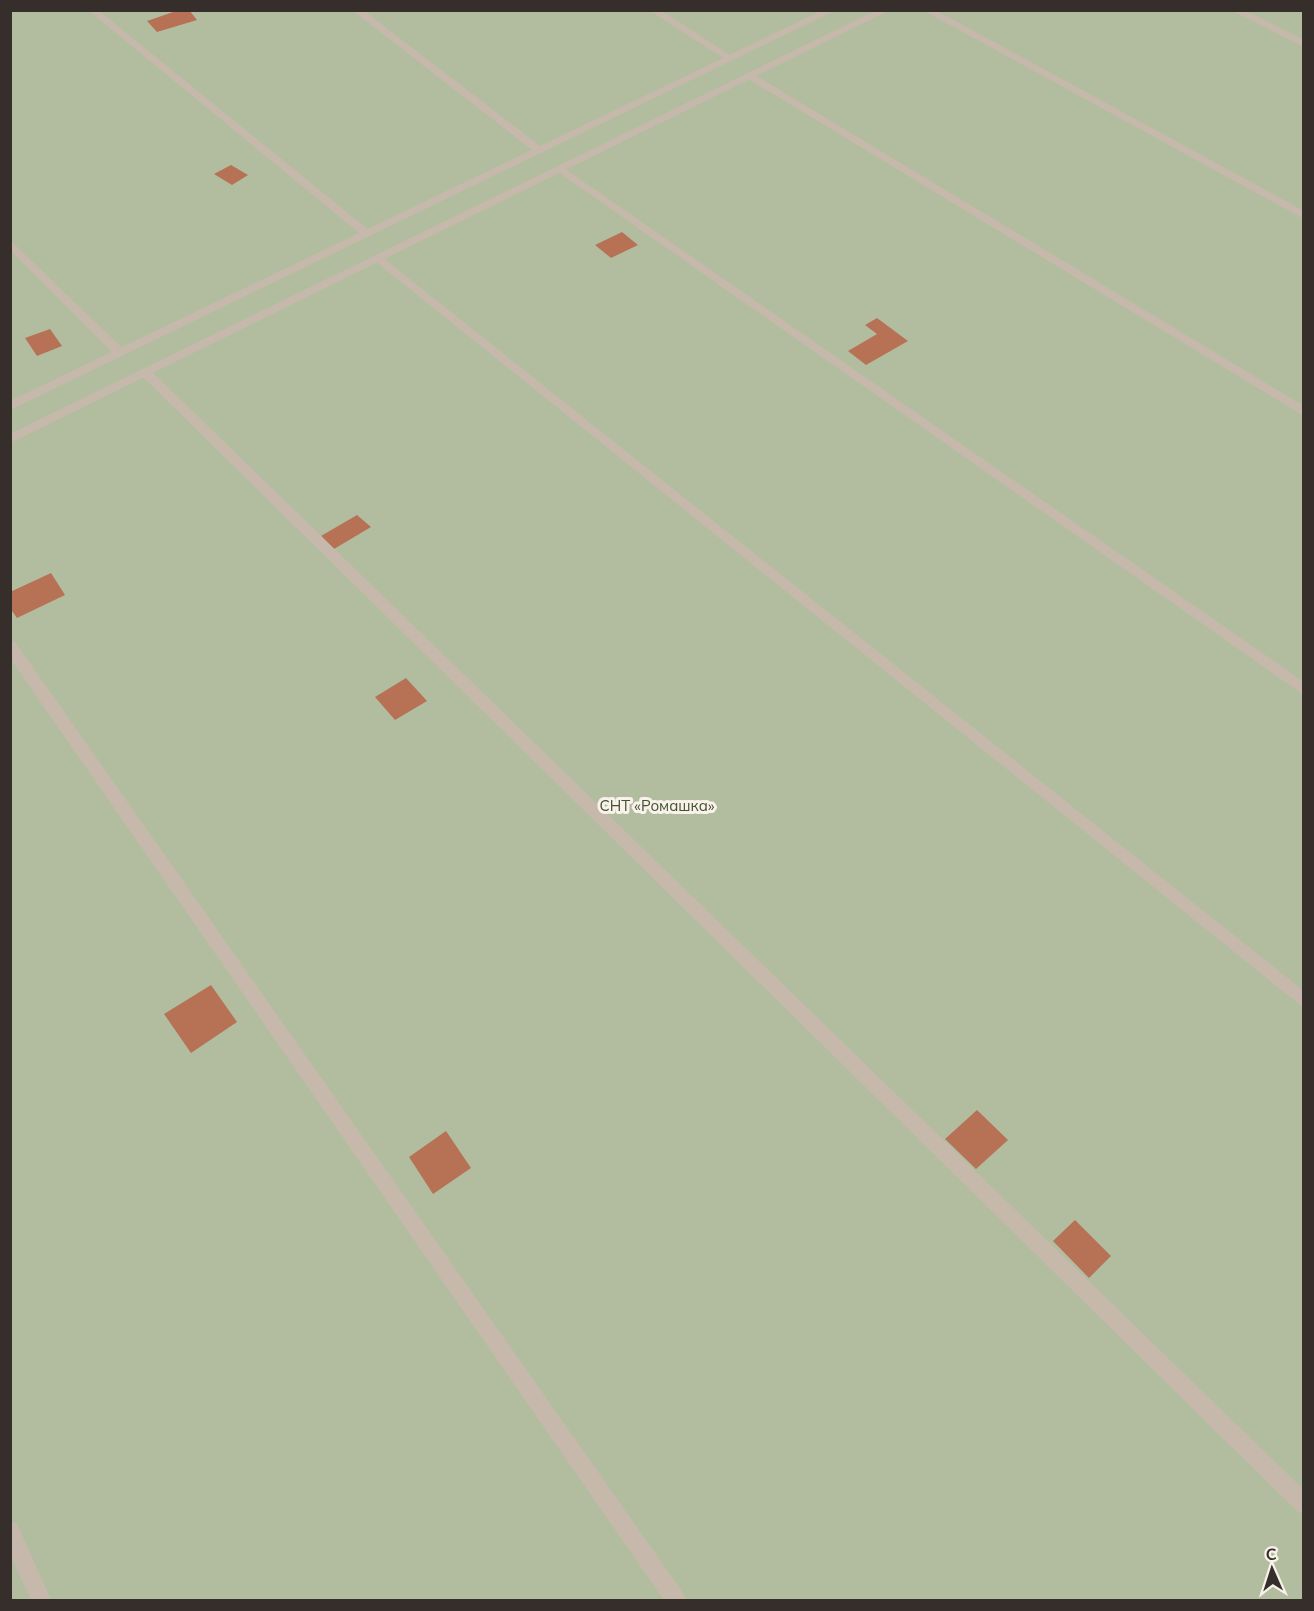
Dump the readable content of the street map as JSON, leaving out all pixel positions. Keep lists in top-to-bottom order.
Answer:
{
  "parks": ["СНТ «Ромашка»"],
  "north": "top"
}
